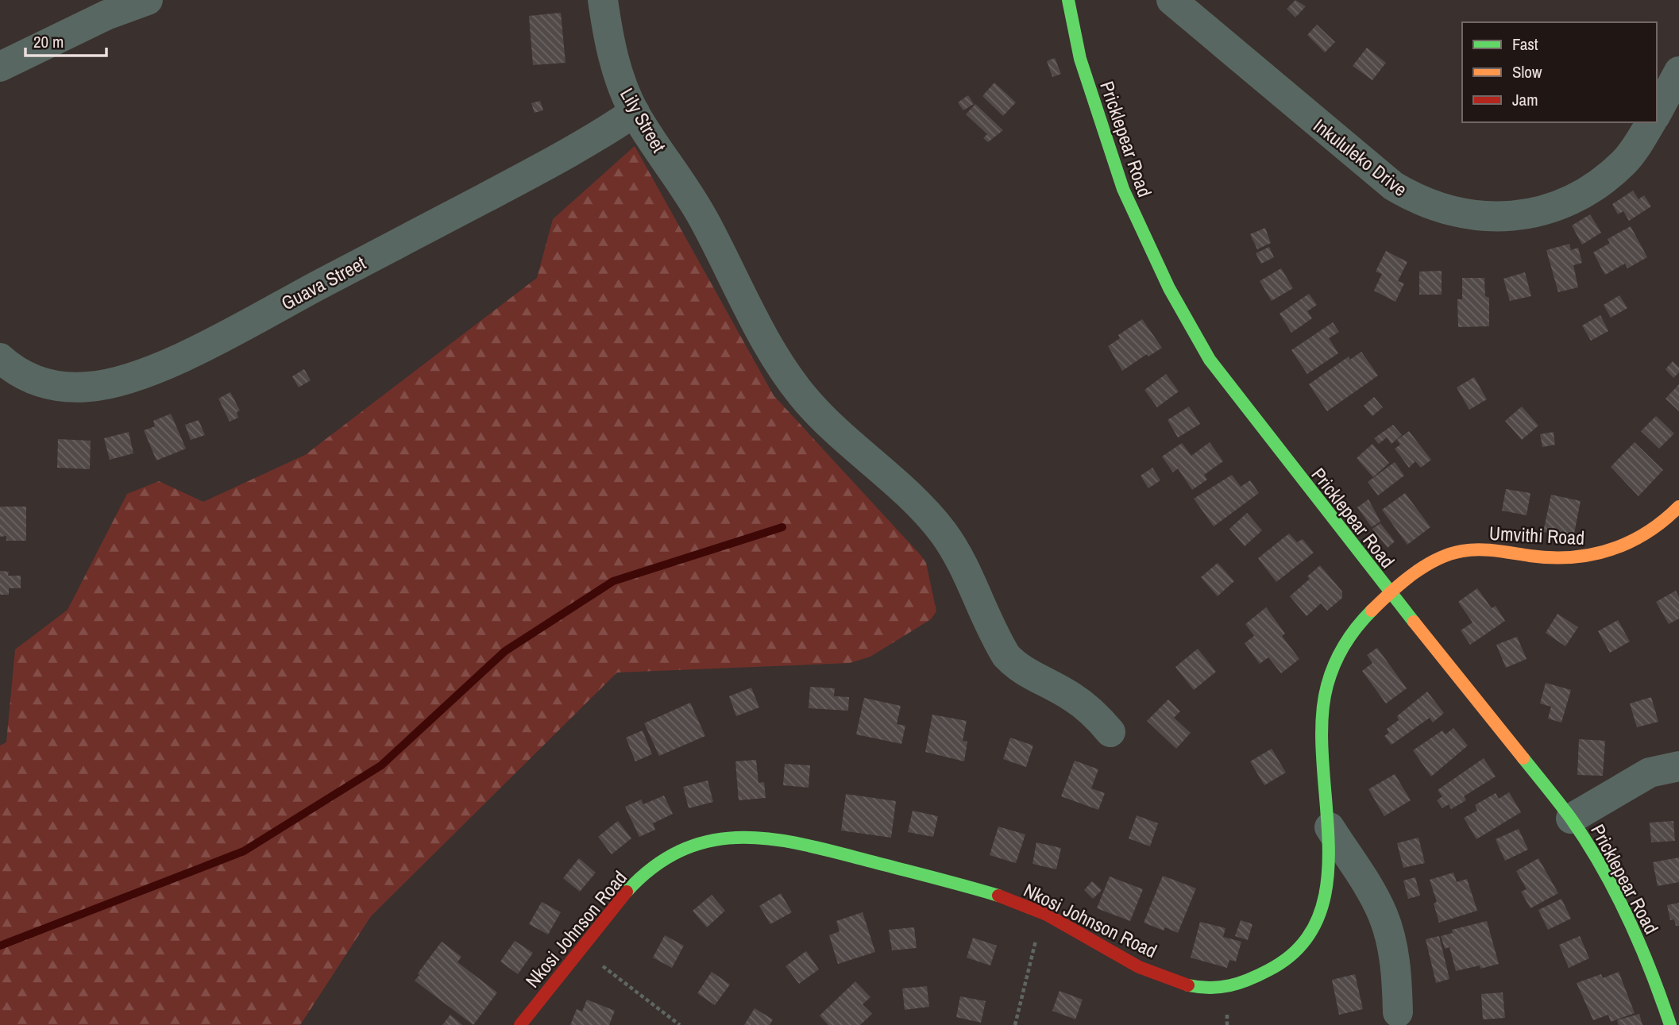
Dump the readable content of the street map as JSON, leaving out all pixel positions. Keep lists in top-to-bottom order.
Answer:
{
  "streets": {
    "street": [
      "Lily Street",
      "Pricklepear Road",
      "Inkululeko Drive",
      "Guava Street",
      "Umvithi Road",
      "Nkosi Johnson Road"
    ]
  },
  "crossings": [
    ["Lily Street", "Guava Street"],
    ["Pricklepear Road", "Umvithi Road"],
    ["Pricklepear Road", "Nkosi Johnson Road"],
    ["Umvithi Road", "Nkosi Johnson Road"]
  ],
  "legend": ["Fast", "Slow", "Jam"],
  "scale_bar": "20 m"
}
